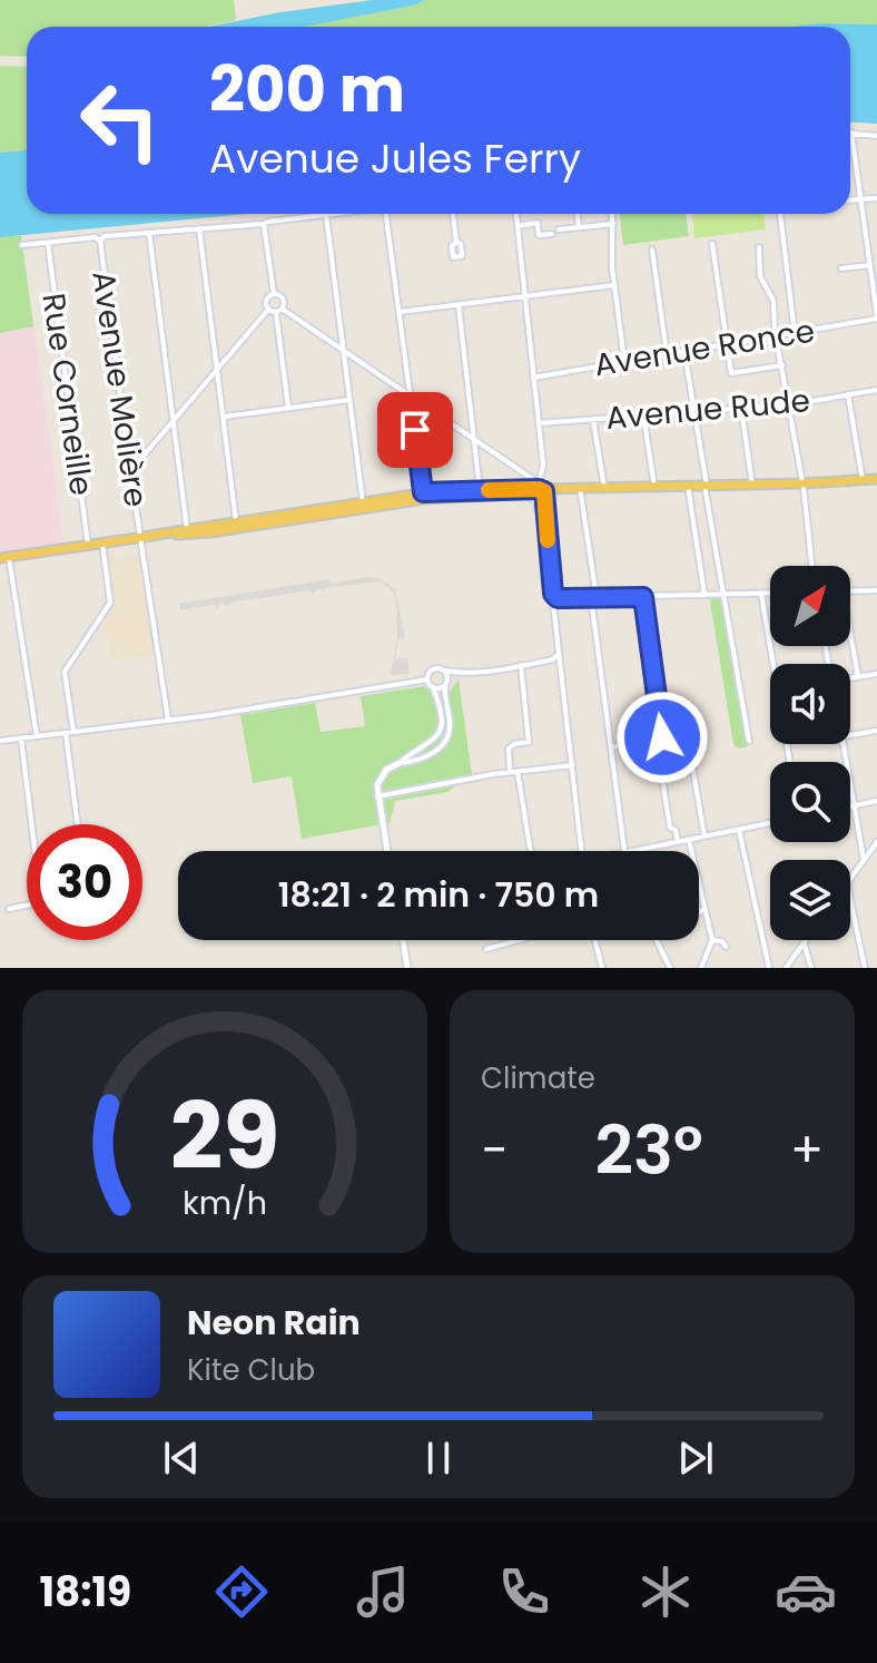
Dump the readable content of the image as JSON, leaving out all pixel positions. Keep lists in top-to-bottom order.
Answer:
{
  "streets": {
    "street": [
      "Avenue Ronce",
      "Avenue Molière",
      "Rue Corneille",
      "Avenue Rude"
    ]
  },
  "north": "top right",
  "page": {
    "turn": ["200 m", "Avenue Jules Ferry"],
    "limit": "30",
    "trip": "18:21 · 2 min · 750 m",
    "tile": "Climate",
    "heat": ["−", "23°", "+"],
    "song": ["Neon Rain", "Kite Club"],
    "tabs": "18:19",
    "gauge": ["29", "km/h"]
  }
}
